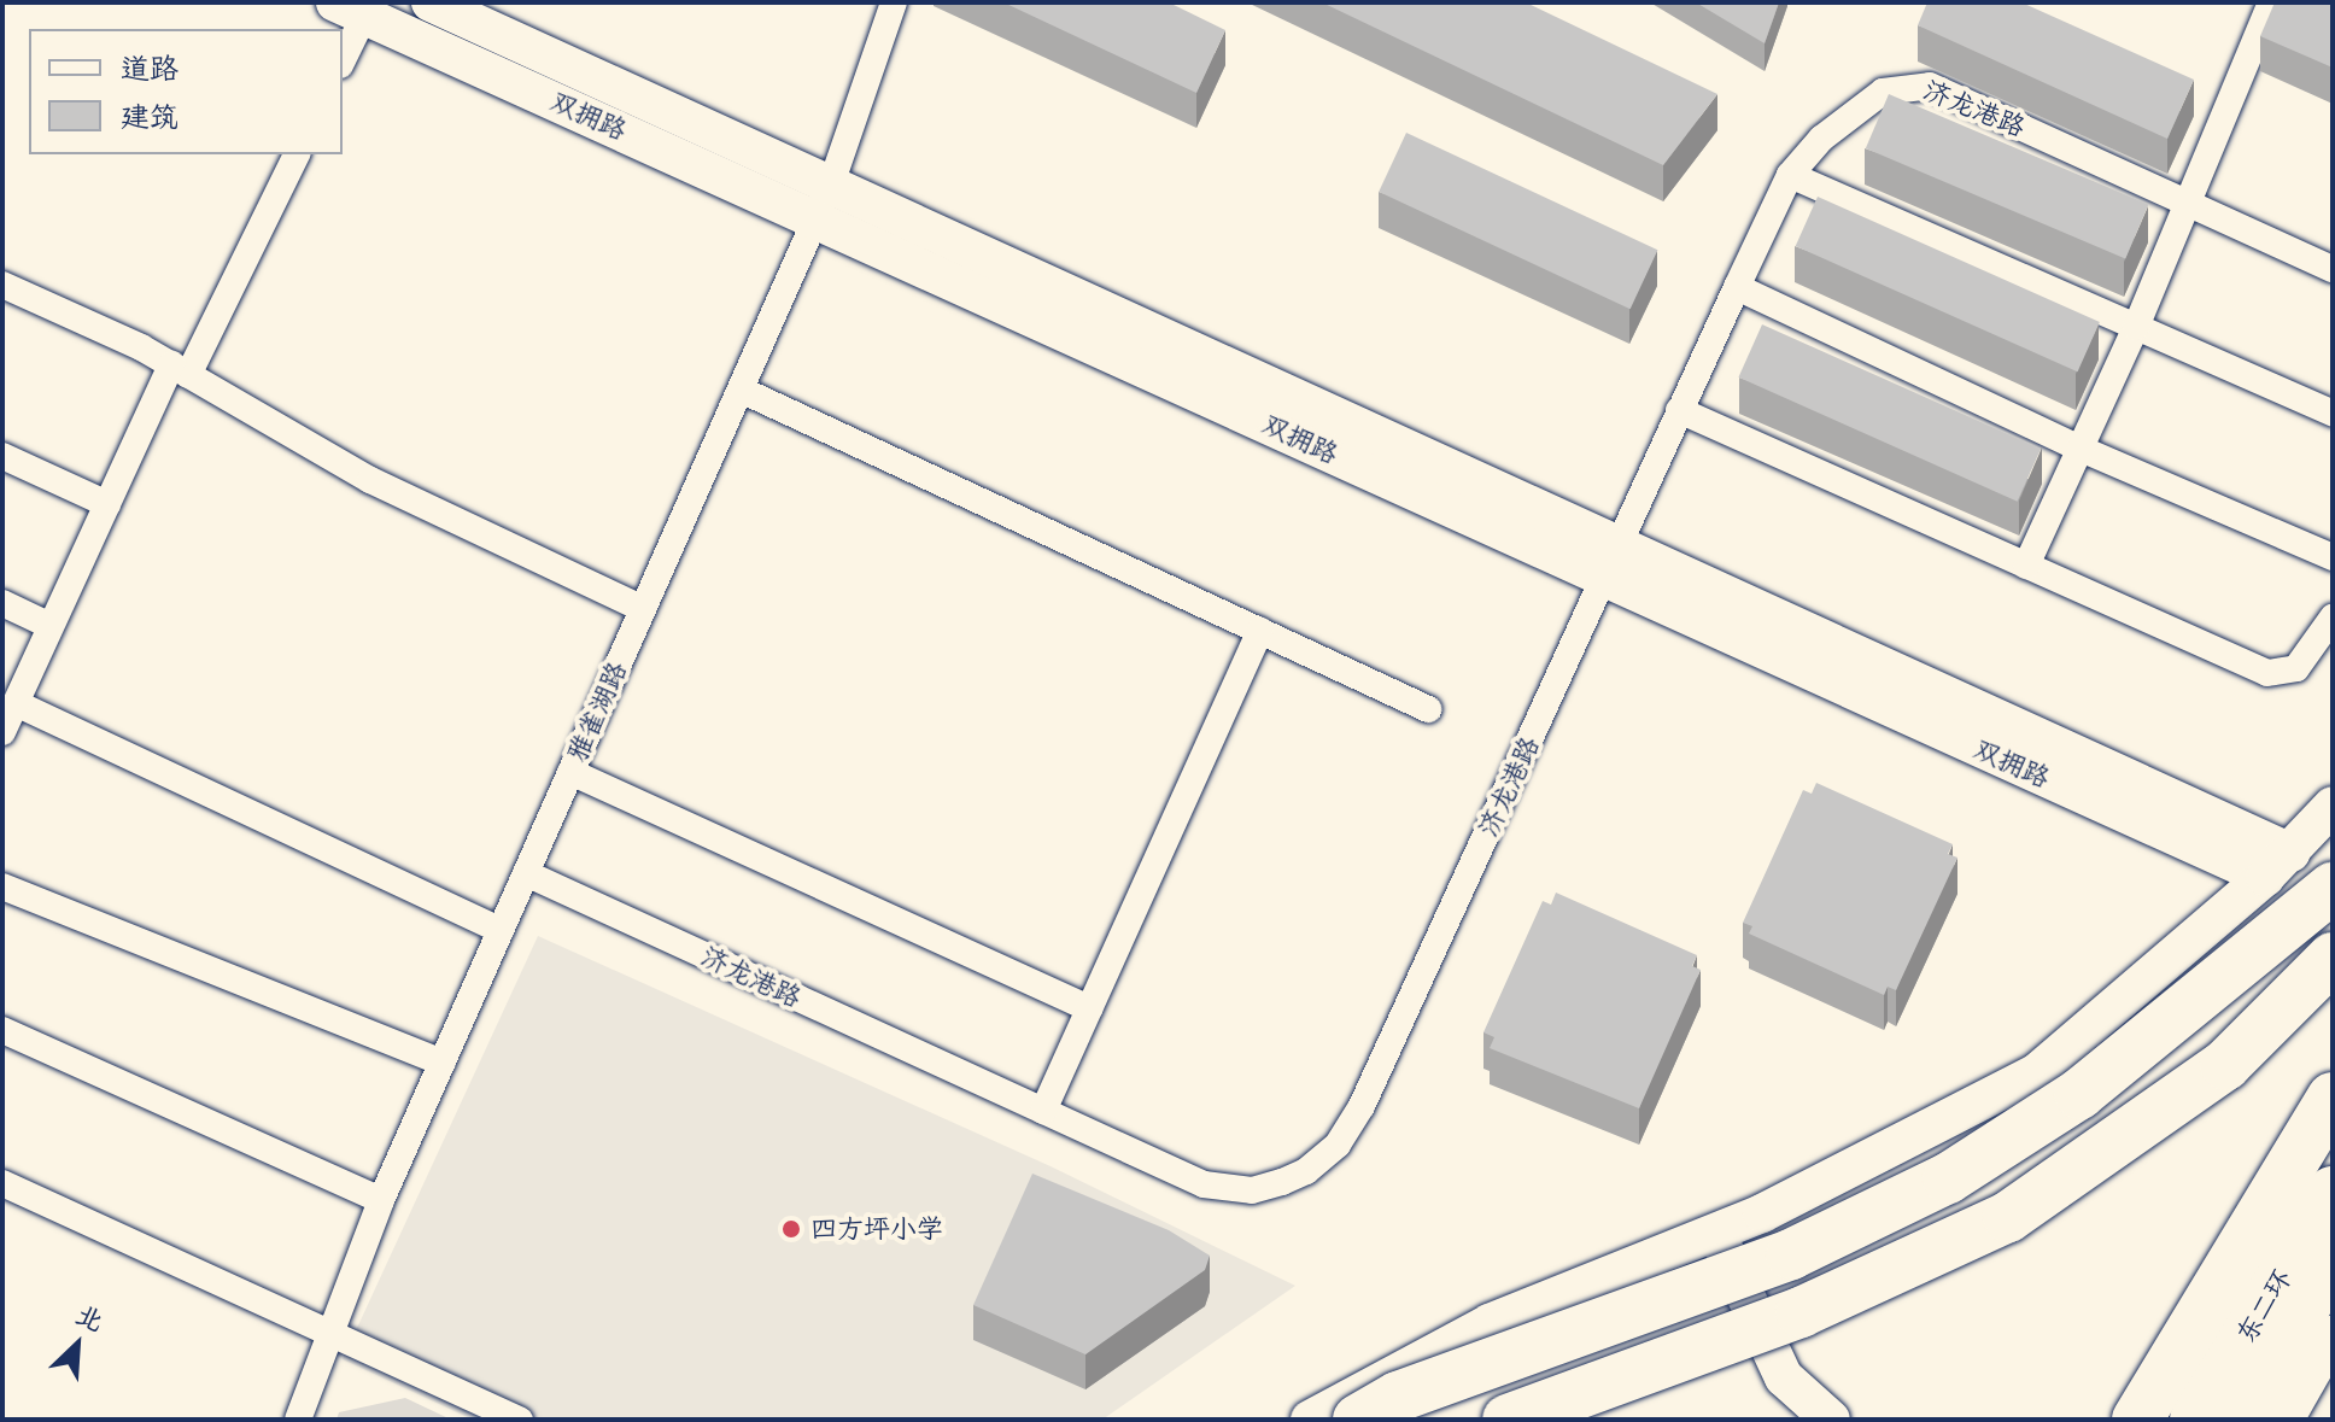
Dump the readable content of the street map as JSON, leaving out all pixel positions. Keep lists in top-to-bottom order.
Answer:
{
  "streets": {
    "highway": ["东二环"],
    "main road": ["双拥路"],
    "street": ["济龙港路", "雅雀湖路"]
  },
  "crossings": [
    ["济龙港路", "双拥路"],
    ["济龙港路", "雅雀湖路"],
    ["双拥路", "雅雀湖路"]
  ],
  "places": ["四方坪小学"],
  "legend": ["道路", "建筑"],
  "north": "top right"
}
